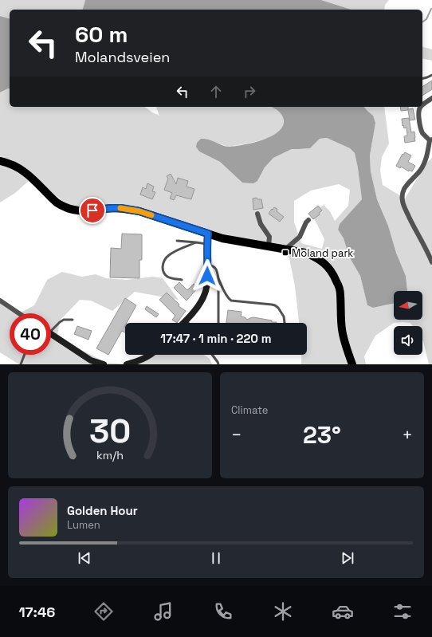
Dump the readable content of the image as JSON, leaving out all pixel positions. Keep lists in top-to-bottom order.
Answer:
{
  "places": {
    "transit": ["Moland park"]
  },
  "north": "left",
  "page": {
    "turn": ["60 m", "Molandsveien"],
    "limit": "40",
    "trip": "17:47 · 1 min · 220 m",
    "tile": "Climate",
    "heat": ["−", "23°", "+"],
    "song": ["Golden Hour", "Lumen"],
    "tabs": "17:46",
    "gauge": ["30", "km/h"]
  }
}
